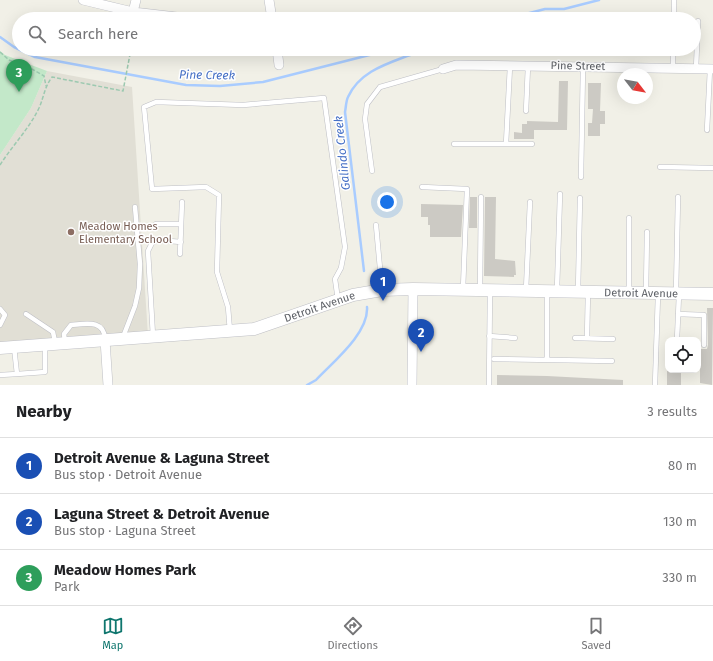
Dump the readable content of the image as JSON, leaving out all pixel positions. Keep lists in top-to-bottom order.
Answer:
{
  "streets": {
    "street": ["Pine Street", "Detroit Avenue"]
  },
  "water": ["Pine Creek", "Galindo Creek"],
  "places": ["Meadow Homes Elementary School"],
  "north": "bottom right",
  "page": {
    "search": "Search here",
    "pins": ["3", "1", "2"],
    "heading": ["Nearby", "3 results"],
    "list": [
      {
        "mark": "1",
        "name": "Detroit Avenue & Laguna Street",
        "note": "Bus stop · Detroit Avenue",
        "value": "80 m"
      },
      {
        "mark": "2",
        "name": "Laguna Street & Detroit Avenue",
        "note": "Bus stop · Laguna Street",
        "value": "130 m"
      },
      {
        "mark": "3",
        "name": "Meadow Homes Park",
        "note": "Park",
        "value": "330 m"
      }
    ],
    "nav": ["Map", "Directions", "Saved"]
  }
}
